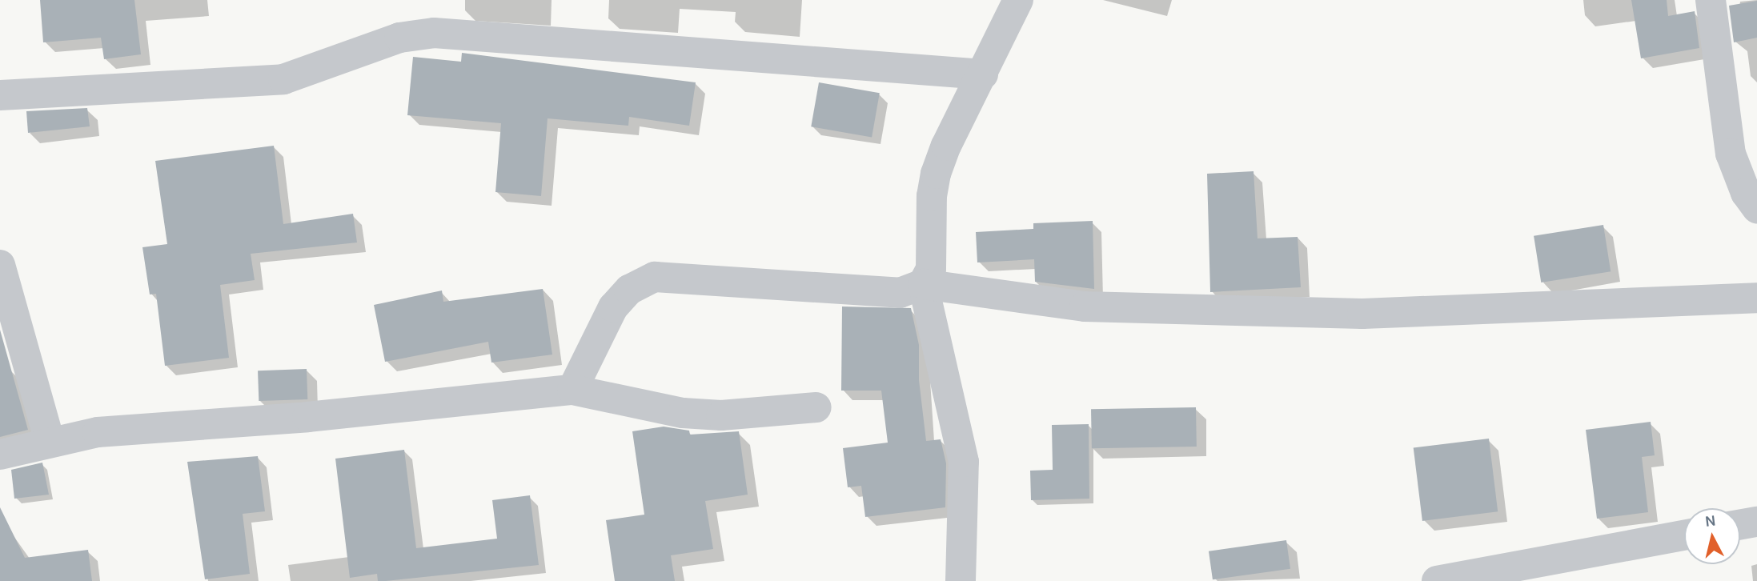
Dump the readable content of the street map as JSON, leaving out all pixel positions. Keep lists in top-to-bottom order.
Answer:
{
  "north": "top"
}
